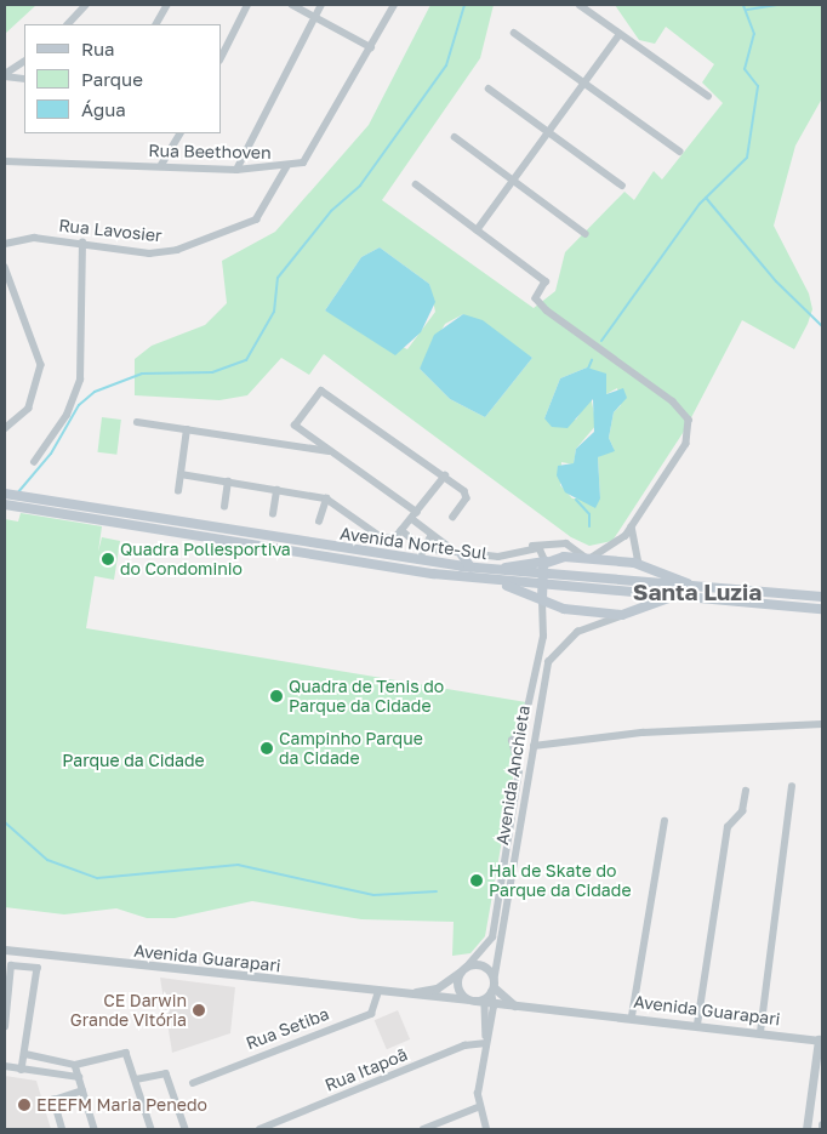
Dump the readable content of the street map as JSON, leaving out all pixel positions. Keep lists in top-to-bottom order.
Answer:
{
  "streets": {
    "main road": ["Avenida Norte-Sul"],
    "street": [
      "Rua Beethoven",
      "Rua Lavosier",
      "Avenida Anchieta",
      "Avenida Guarapari",
      "Rua Setiba",
      "Rua Itapoã"
    ]
  },
  "crossings": [
    ["Rua Beethoven", "Rua Lavosier"],
    ["Avenida Anchieta", "Avenida Guarapari"],
    ["Avenida Anchieta", "Rua Itapoã"],
    ["Avenida Guarapari", "Rua Setiba"]
  ],
  "districts": ["Santa Luzia"],
  "parks": ["Parque da Cidade"],
  "places": [
    "Quadra Poliesportiva do Condominio",
    "Quadra de Tenis do Parque da Cidade",
    "Campinho Parque da Cidade",
    "Hal de Skate do Parque da Cidade",
    "CE Darwin Grande Vitória",
    "EEEFM Maria Penedo"
  ],
  "legend": ["Rua", "Parque", "Água"]
}
